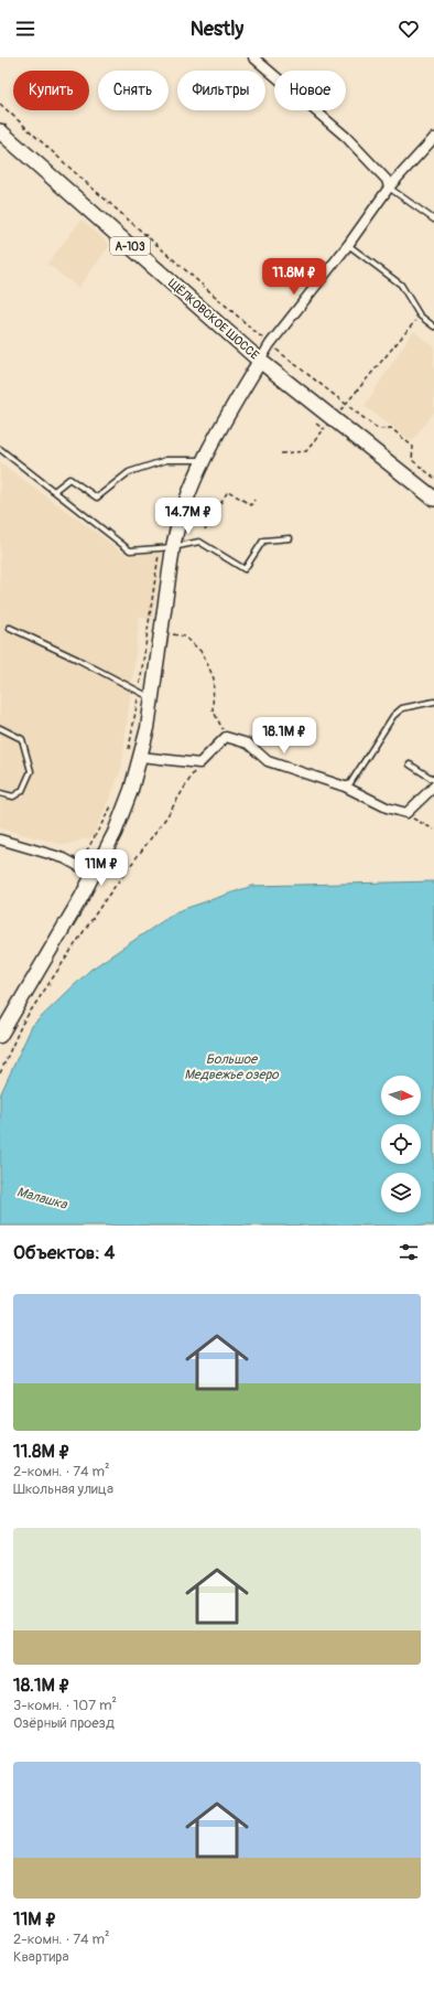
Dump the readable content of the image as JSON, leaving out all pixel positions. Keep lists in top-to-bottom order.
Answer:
{
  "streets": {
    "main road": ["А-103", "ЩЁЛКОВСКОЕ ШОССЕ"]
  },
  "water": ["Большое Медвежье озеро", "Малашка"],
  "north": "right",
  "page": {
    "header": "Nestly",
    "chip": [
      "Купить",
      "Снять",
      "Фильтры",
      "Новое"
    ],
    "price": [
      "11.8M ₽",
      "14.7M ₽",
      "18.1M ₽",
      "11M ₽"
    ],
    "heading": "Объектов: 4",
    "list": [
      {
        "name": "11.8M ₽",
        "note": "2-комн. · 74 m² · Школьная улица"
      },
      {
        "name": "18.1M ₽",
        "note": "3-комн. · 107 m² · Озёрный проезд"
      },
      {
        "name": "11M ₽",
        "note": "2-комн. · 74 m² · Квартира"
      }
    ]
  }
}
